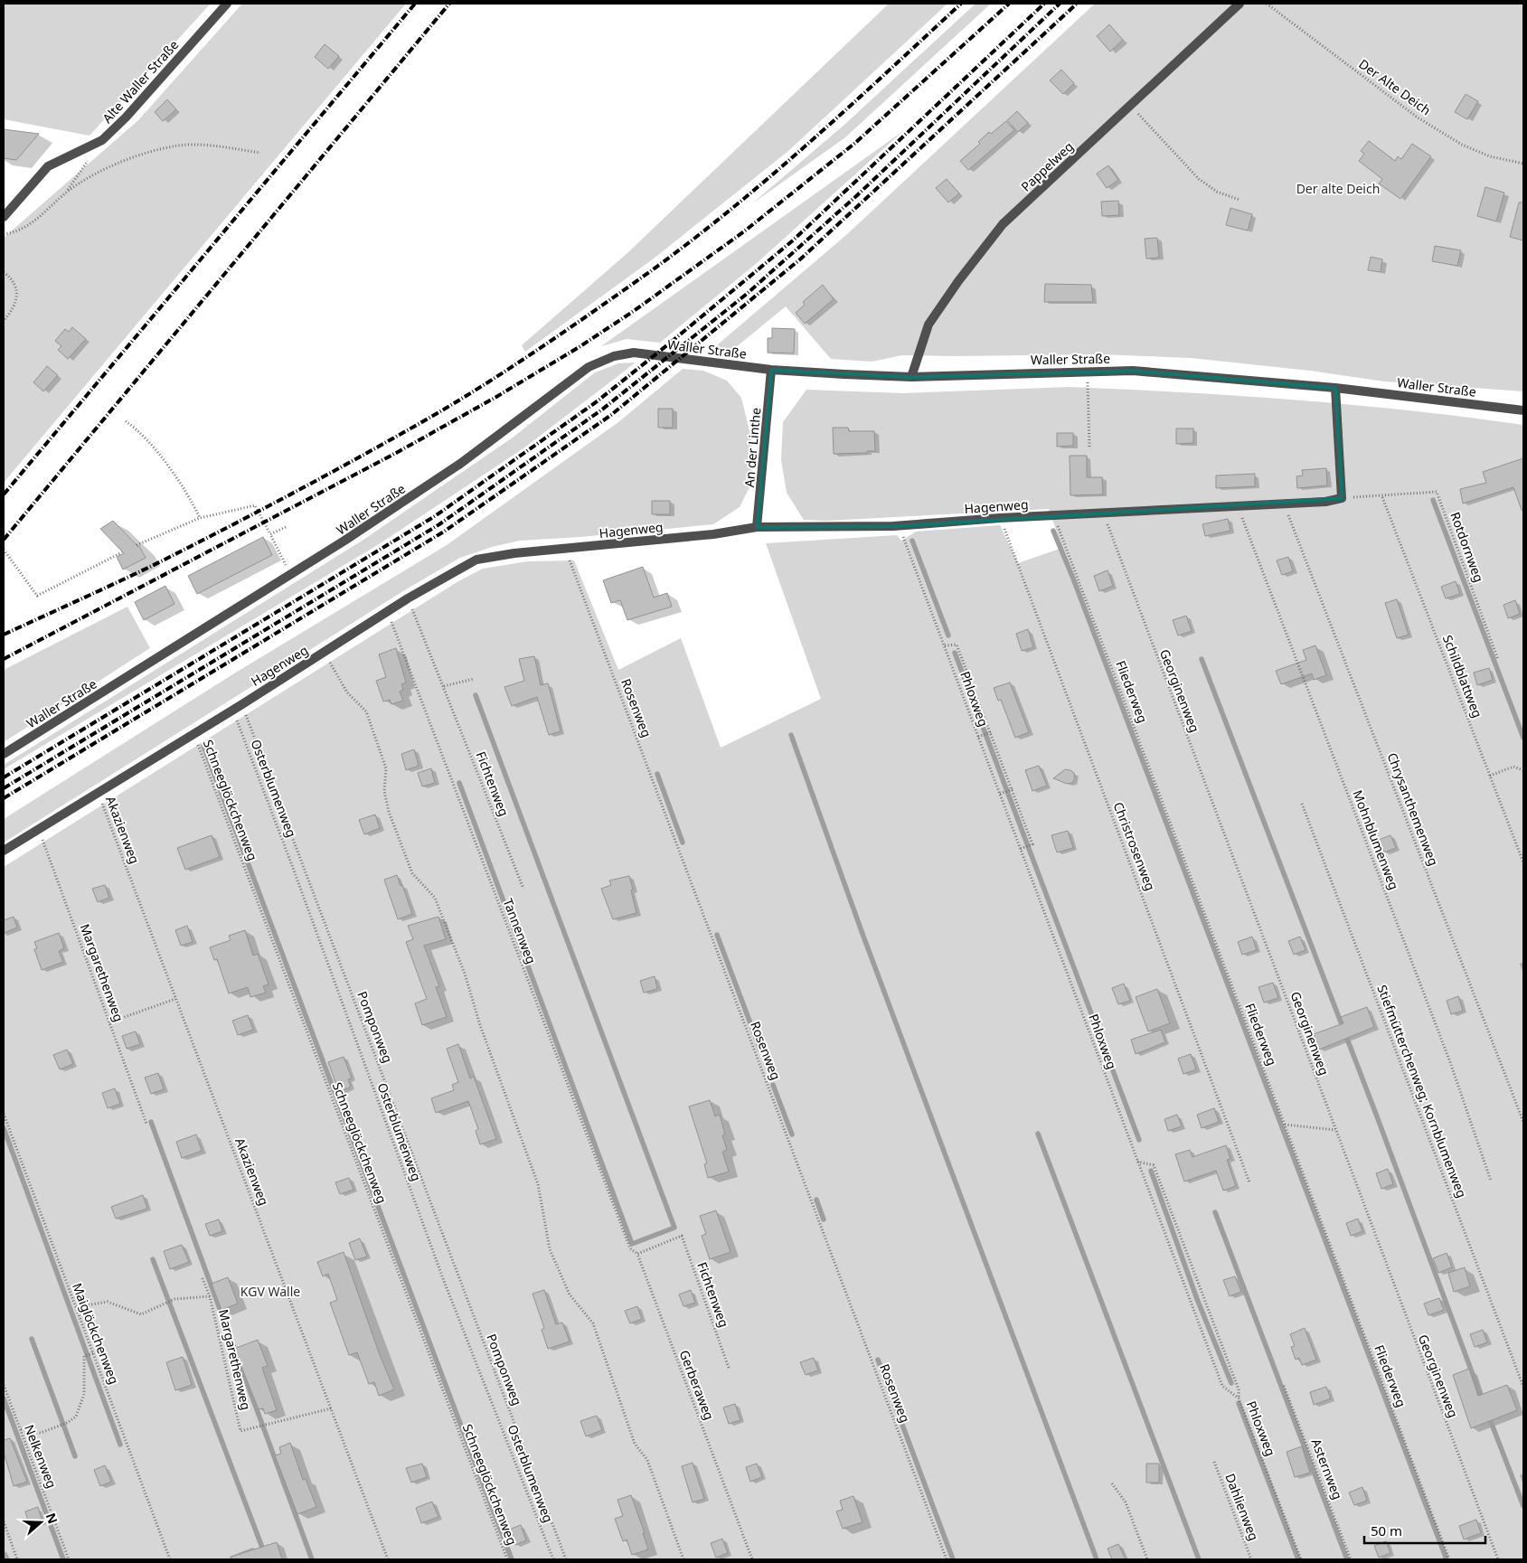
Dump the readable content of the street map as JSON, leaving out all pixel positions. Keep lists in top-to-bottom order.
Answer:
{
  "streets": {
    "street": [
      "Alte Waller Straße",
      "Pappelweg",
      "Waller Straße",
      "An der Linthe",
      "Hagenweg"
    ],
    "path": [
      "Der Alte Deich",
      "Rotdornweg",
      "Schildblattweg",
      "Georginenweg",
      "Fliederweg",
      "Phloxweg",
      "Rosenweg",
      "Fichtenweg",
      "Osterblumenweg",
      "Schneeglöckchenweg",
      "Chrysanthemenweg",
      "Akazienweg",
      "Mohnblumenweg",
      "Christrosenweg",
      "Tannenweg",
      "Margarethenweg",
      "Pomponweg",
      "Stiefmütterchenweg; Kornblumenweg",
      "Maiglöckchenweg",
      "Gerberaweg",
      "Nelkenweg",
      "Asternweg",
      "Dahlienweg"
    ]
  },
  "crossings": [
    ["Pappelweg", "Waller Straße"],
    ["Waller Straße", "An der Linthe"],
    ["An der Linthe", "Hagenweg"],
    ["Hagenweg", "Rotdornweg"],
    ["Hagenweg", "Georginenweg"],
    ["Hagenweg", "Fliederweg"],
    ["Hagenweg", "Phloxweg"],
    ["Hagenweg", "Rosenweg"],
    ["Hagenweg", "Fichtenweg"],
    ["Hagenweg", "Osterblumenweg"],
    ["Hagenweg", "Schneeglöckchenweg"],
    ["Hagenweg", "Chrysanthemenweg"],
    ["Hagenweg", "Akazienweg"],
    ["Hagenweg", "Mohnblumenweg"],
    ["Hagenweg", "Christrosenweg"],
    ["Hagenweg", "Tannenweg"],
    ["Hagenweg", "Margarethenweg"],
    ["Hagenweg", "Pomponweg"],
    ["Rotdornweg", "Schildblattweg"],
    ["Fichtenweg", "Tannenweg"],
    ["Fichtenweg", "Gerberaweg"],
    ["Akazienweg", "Margarethenweg"],
    ["Tannenweg", "Gerberaweg"]
  ],
  "parks": ["Der alte Deich", "KGV Walle"],
  "scale_bar": "50 m",
  "north": "right"
}
